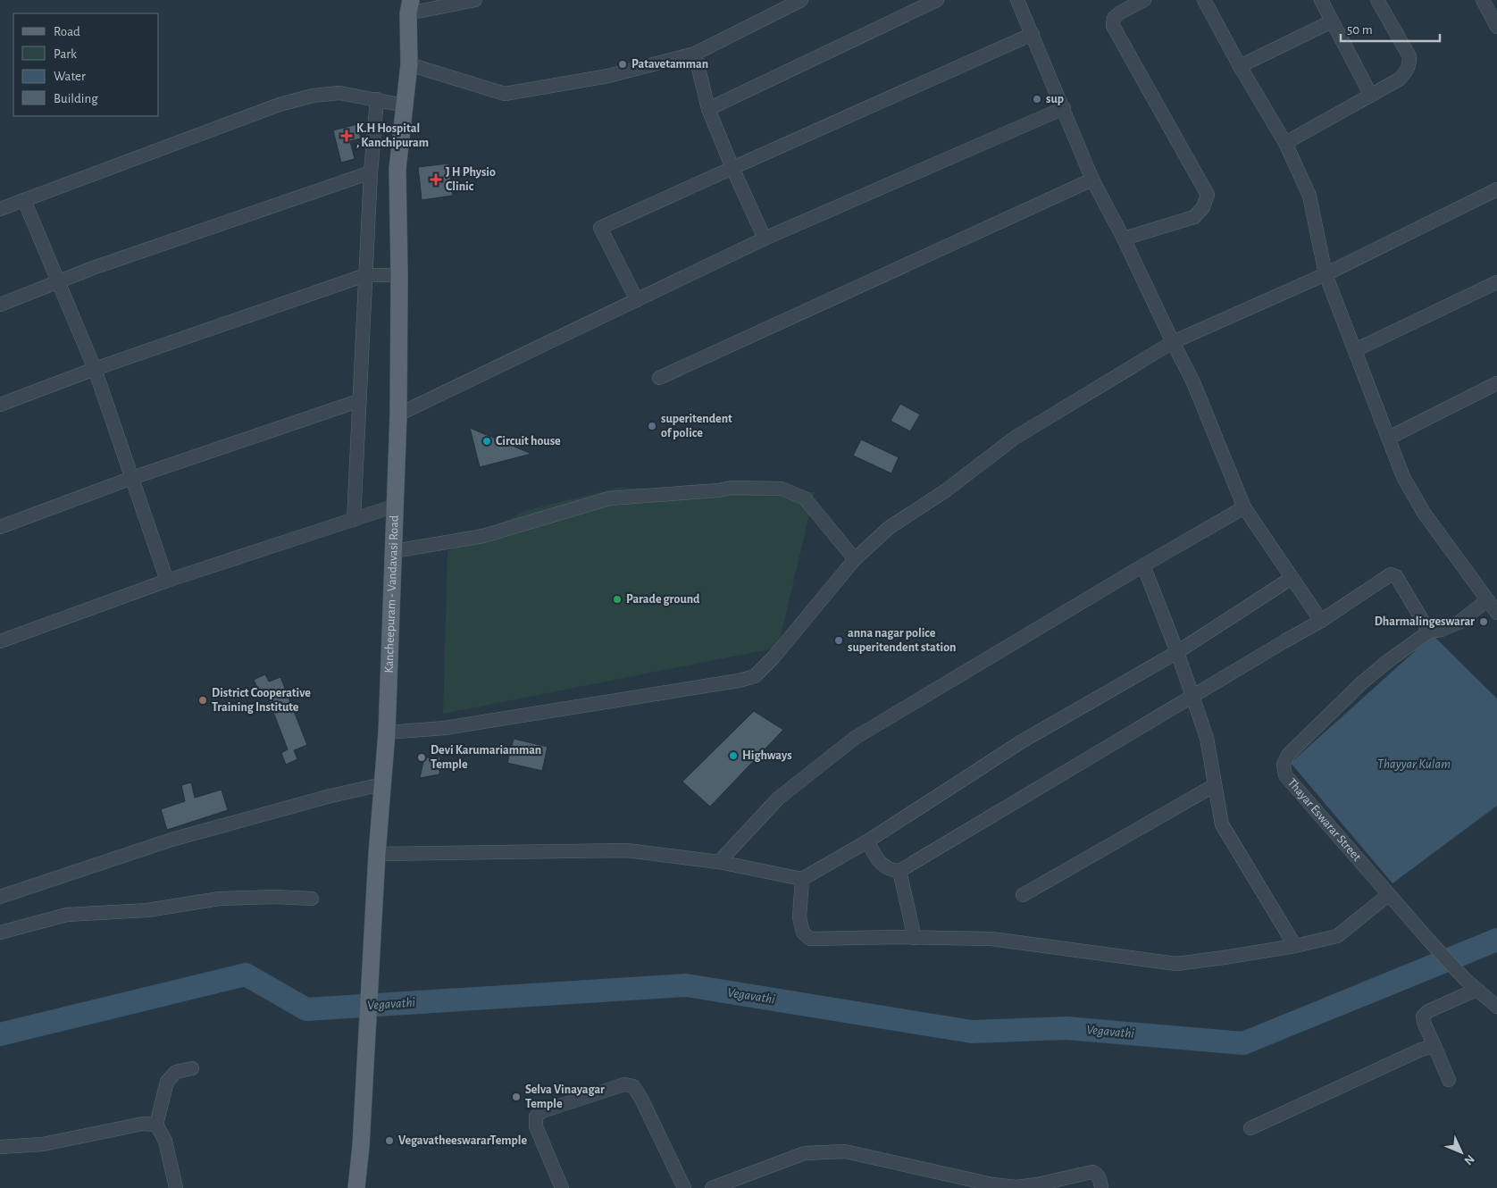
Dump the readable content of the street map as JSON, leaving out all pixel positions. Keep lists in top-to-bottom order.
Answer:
{
  "streets": {
    "main road": ["Kancheepuram - Vandavasi Road"],
    "street": ["Thayar Eswarar Street"]
  },
  "water": ["Thayyar Kulam", "Vegavathi"],
  "places": {
    "other": [
      "Patavetamman",
      "sup",
      "superitendent of police",
      "Circuit house",
      "Parade ground",
      "Dharmalingeswarar",
      "anna nagar police superitendent station",
      "District Cooperative Training Institute",
      "Highways",
      "Devi Karumariamman Temple",
      "Selva Vinayagar Temple",
      "VegavatheeswararTemple"
    ],
    "health": ["K.H Hospital , Kanchipuram", "J H Physio Clinic"]
  },
  "legend": [
    "Road",
    "Park",
    "Water",
    "Building"
  ],
  "scale_bar": "50 m",
  "north": "bottom right"
}
